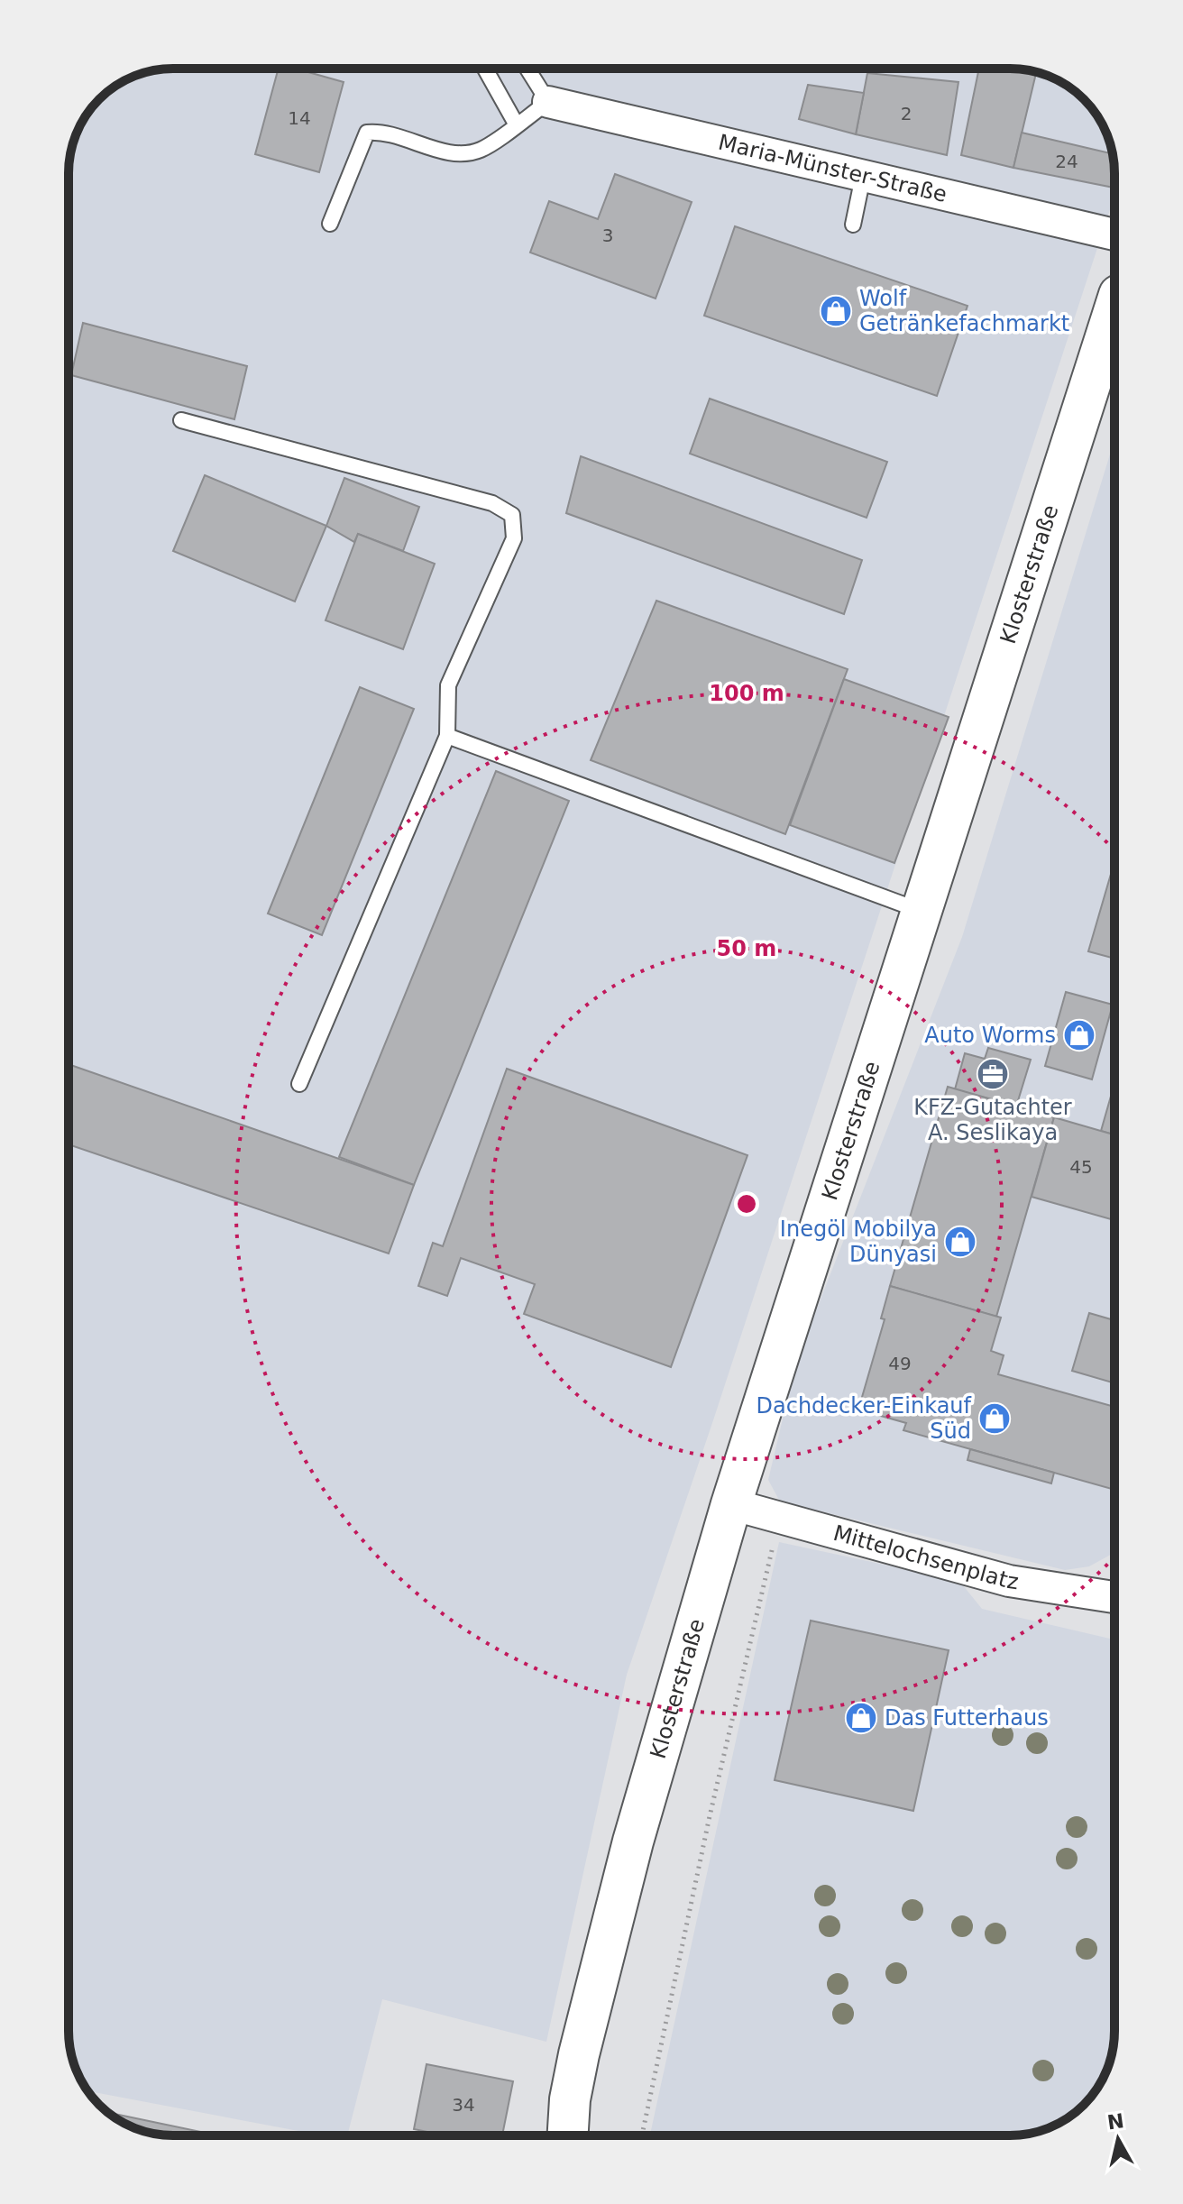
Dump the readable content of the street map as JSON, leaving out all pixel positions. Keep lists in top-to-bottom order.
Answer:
{
  "streets": {
    "street": ["Maria-Münster-Straße", "Klosterstraße", "Mittelochsenplatz"]
  },
  "crossings": [
    ["Klosterstraße", "Mittelochsenplatz"]
  ],
  "places": {
    "shop": [
      "Wolf Getränkefachmarkt",
      "Auto Worms",
      "Inegöl Mobilya Dünyasi",
      "Dachdecker-Einkauf Süd",
      "Das Futterhaus"
    ],
    "office": ["KFZ-Gutachter A. Seslikaya"]
  },
  "house_numbers": [
    "2",
    "14",
    "24",
    "3",
    "45",
    "49",
    "34"
  ],
  "north": "top",
  "rings": ["100 m", "50 m"]
}
